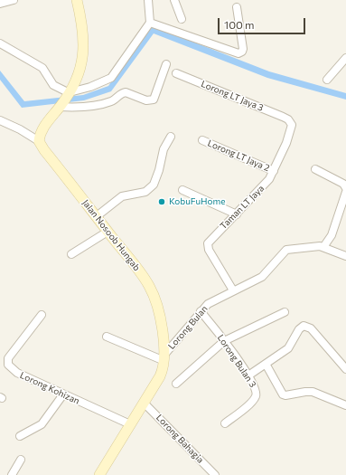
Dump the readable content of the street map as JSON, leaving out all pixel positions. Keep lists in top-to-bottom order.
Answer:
{
  "streets": {
    "main road": ["Jalan Nosoob Hungab"],
    "street": [
      "Lorong LT Jaya 3",
      "Lorong LT Jaya 2",
      "Taman LT Jaya",
      "Lorong Bulan",
      "Lorong Bulan 3",
      "Lorong Kohizan",
      "Lorong Bahagia"
    ]
  },
  "crossings": [
    ["Lorong LT Jaya 3", "Taman LT Jaya"],
    ["Lorong LT Jaya 2", "Taman LT Jaya"],
    ["Taman LT Jaya", "Lorong Bulan"],
    ["Jalan Nosoob Hungab", "Lorong Bulan"],
    ["Jalan Nosoob Hungab", "Lorong Kohizan"],
    ["Jalan Nosoob Hungab", "Lorong Bahagia"],
    ["Lorong Bulan", "Lorong Bulan 3"]
  ],
  "places": ["KobuFuHome"],
  "scale_bar": "100 m"
}
